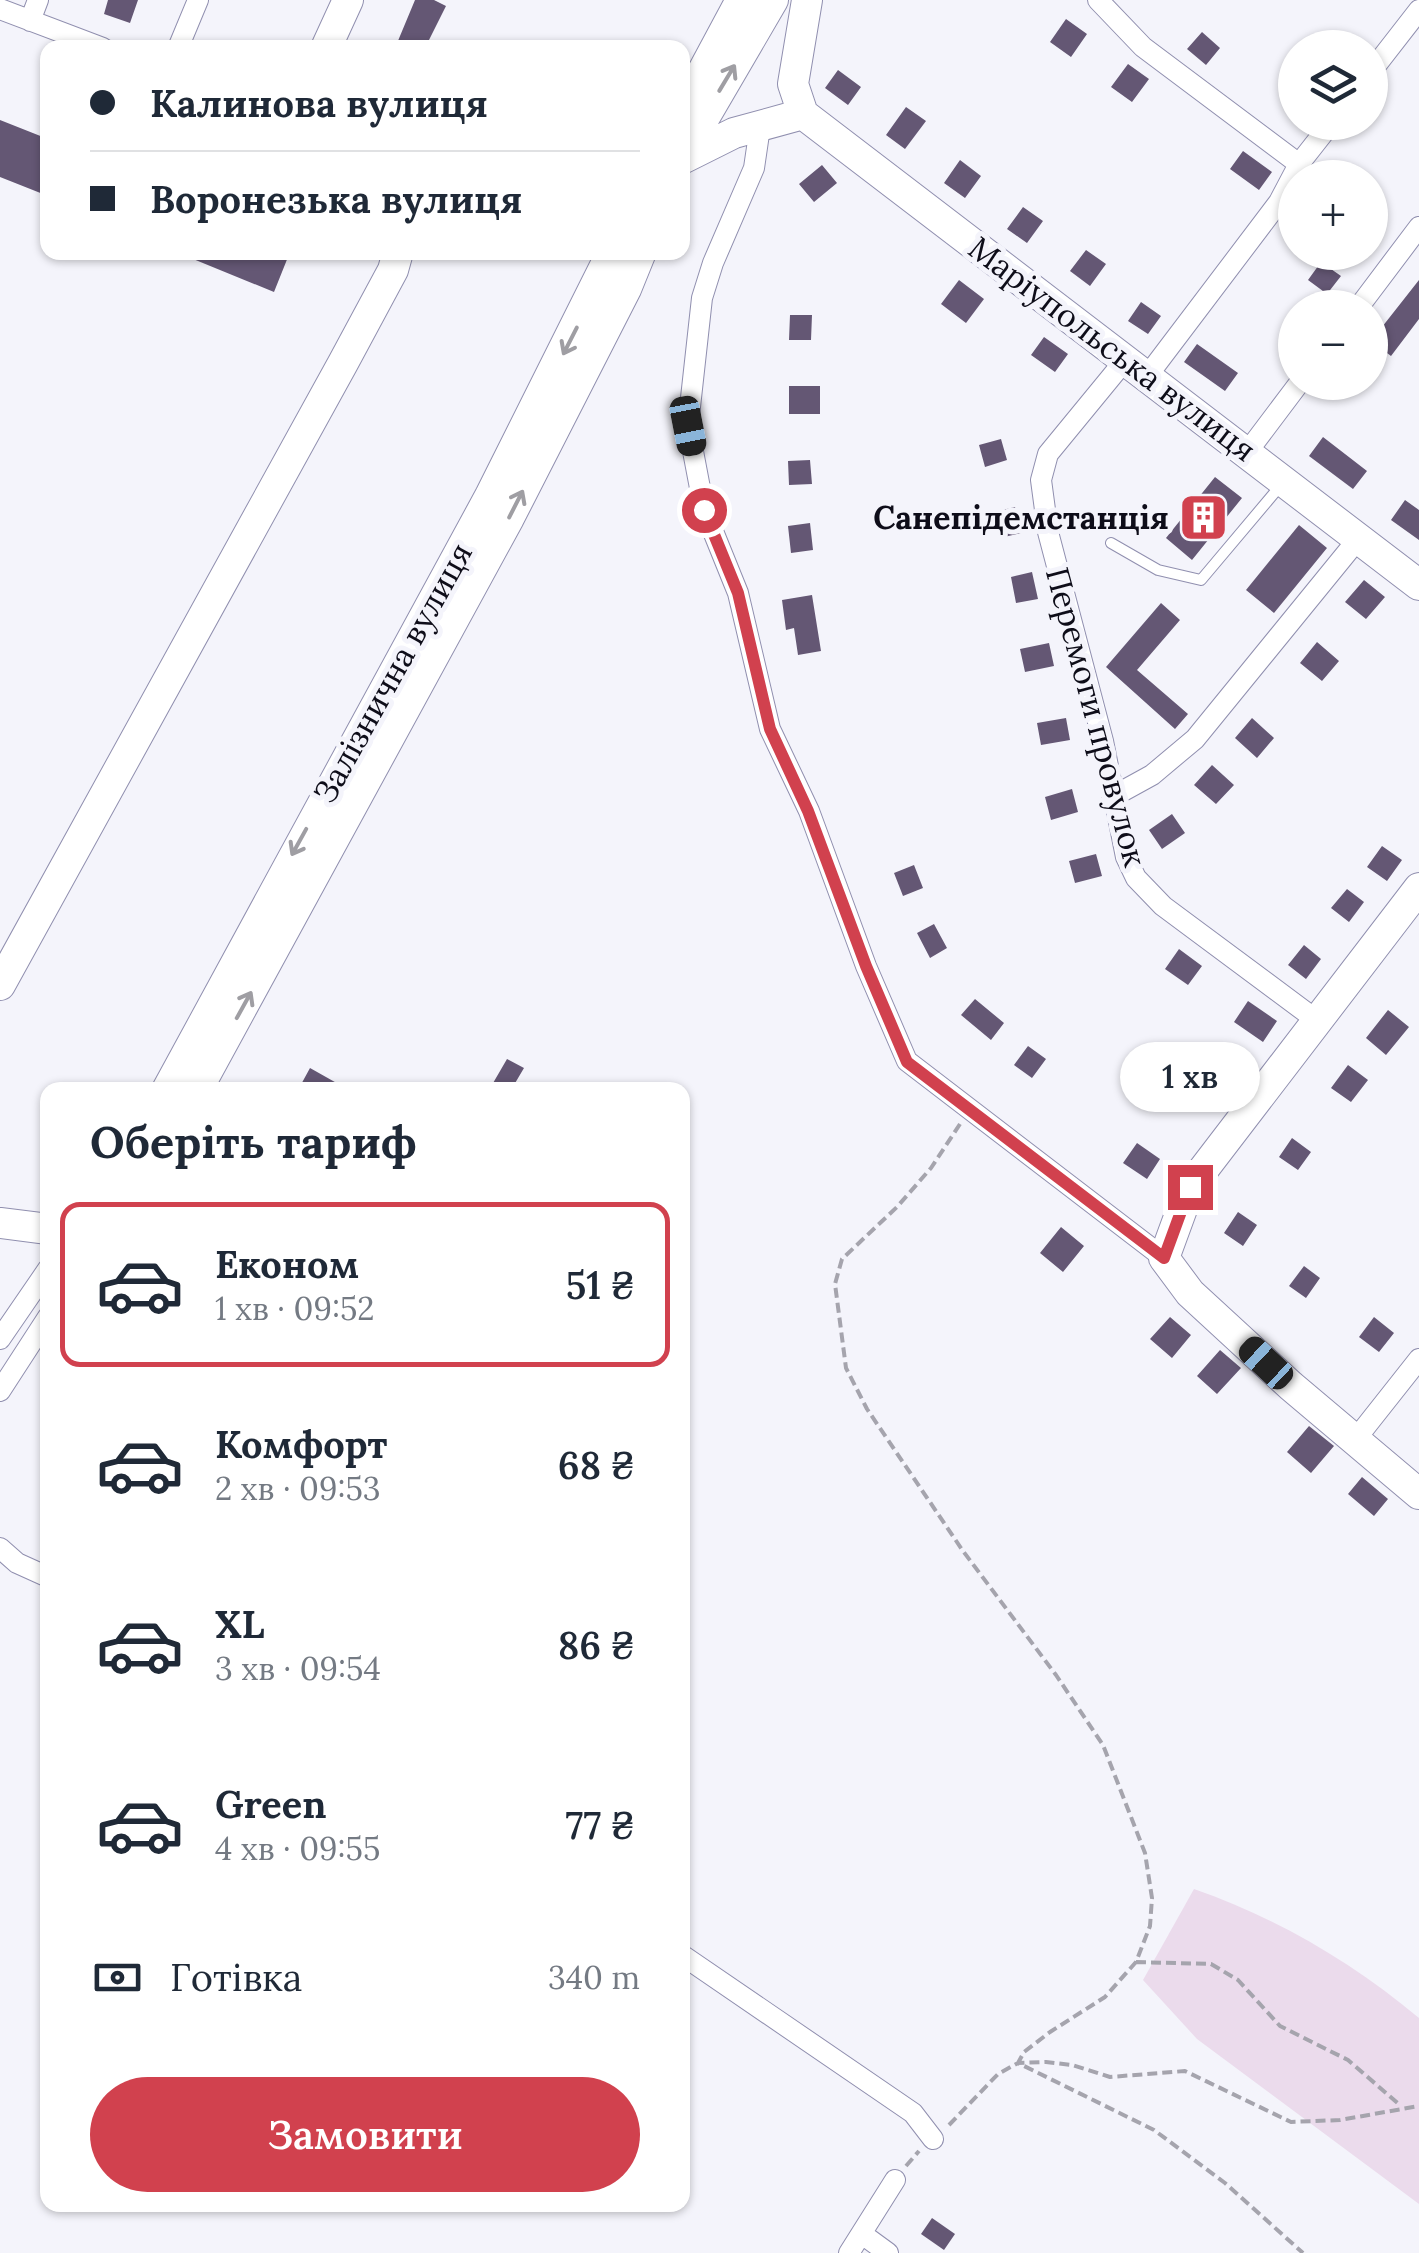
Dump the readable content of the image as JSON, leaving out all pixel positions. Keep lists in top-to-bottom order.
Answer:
{
  "streets": {
    "street": ["Маріупольська вулиця", "Залізнична вулиця", "Перемоги провулок"]
  },
  "crossings": [
    ["Маріупольська вулиця", "Перемоги провулок"]
  ],
  "places": {
    "building": ["Санепідемстанція"]
  },
  "page": {
    "map_buttons": ["+", "−"],
    "banner": ["Калинова вулиця", "Воронезька вулиця"],
    "bubble": "1 хв",
    "heading": "Оберіть тариф",
    "list": [
      {
        "name": "Економ",
        "note": "1 хв · 09:52",
        "value": "51 ₴"
      },
      {
        "name": "Комфорт",
        "note": "2 хв · 09:53",
        "value": "68 ₴"
      },
      {
        "name": "XL",
        "note": "3 хв · 09:54",
        "value": "86 ₴"
      },
      {
        "name": "Green",
        "note": "4 хв · 09:55",
        "value": "77 ₴"
      }
    ],
    "pay": ["Готівка", "340 m"],
    "buttons": "Замовити"
  }
}
